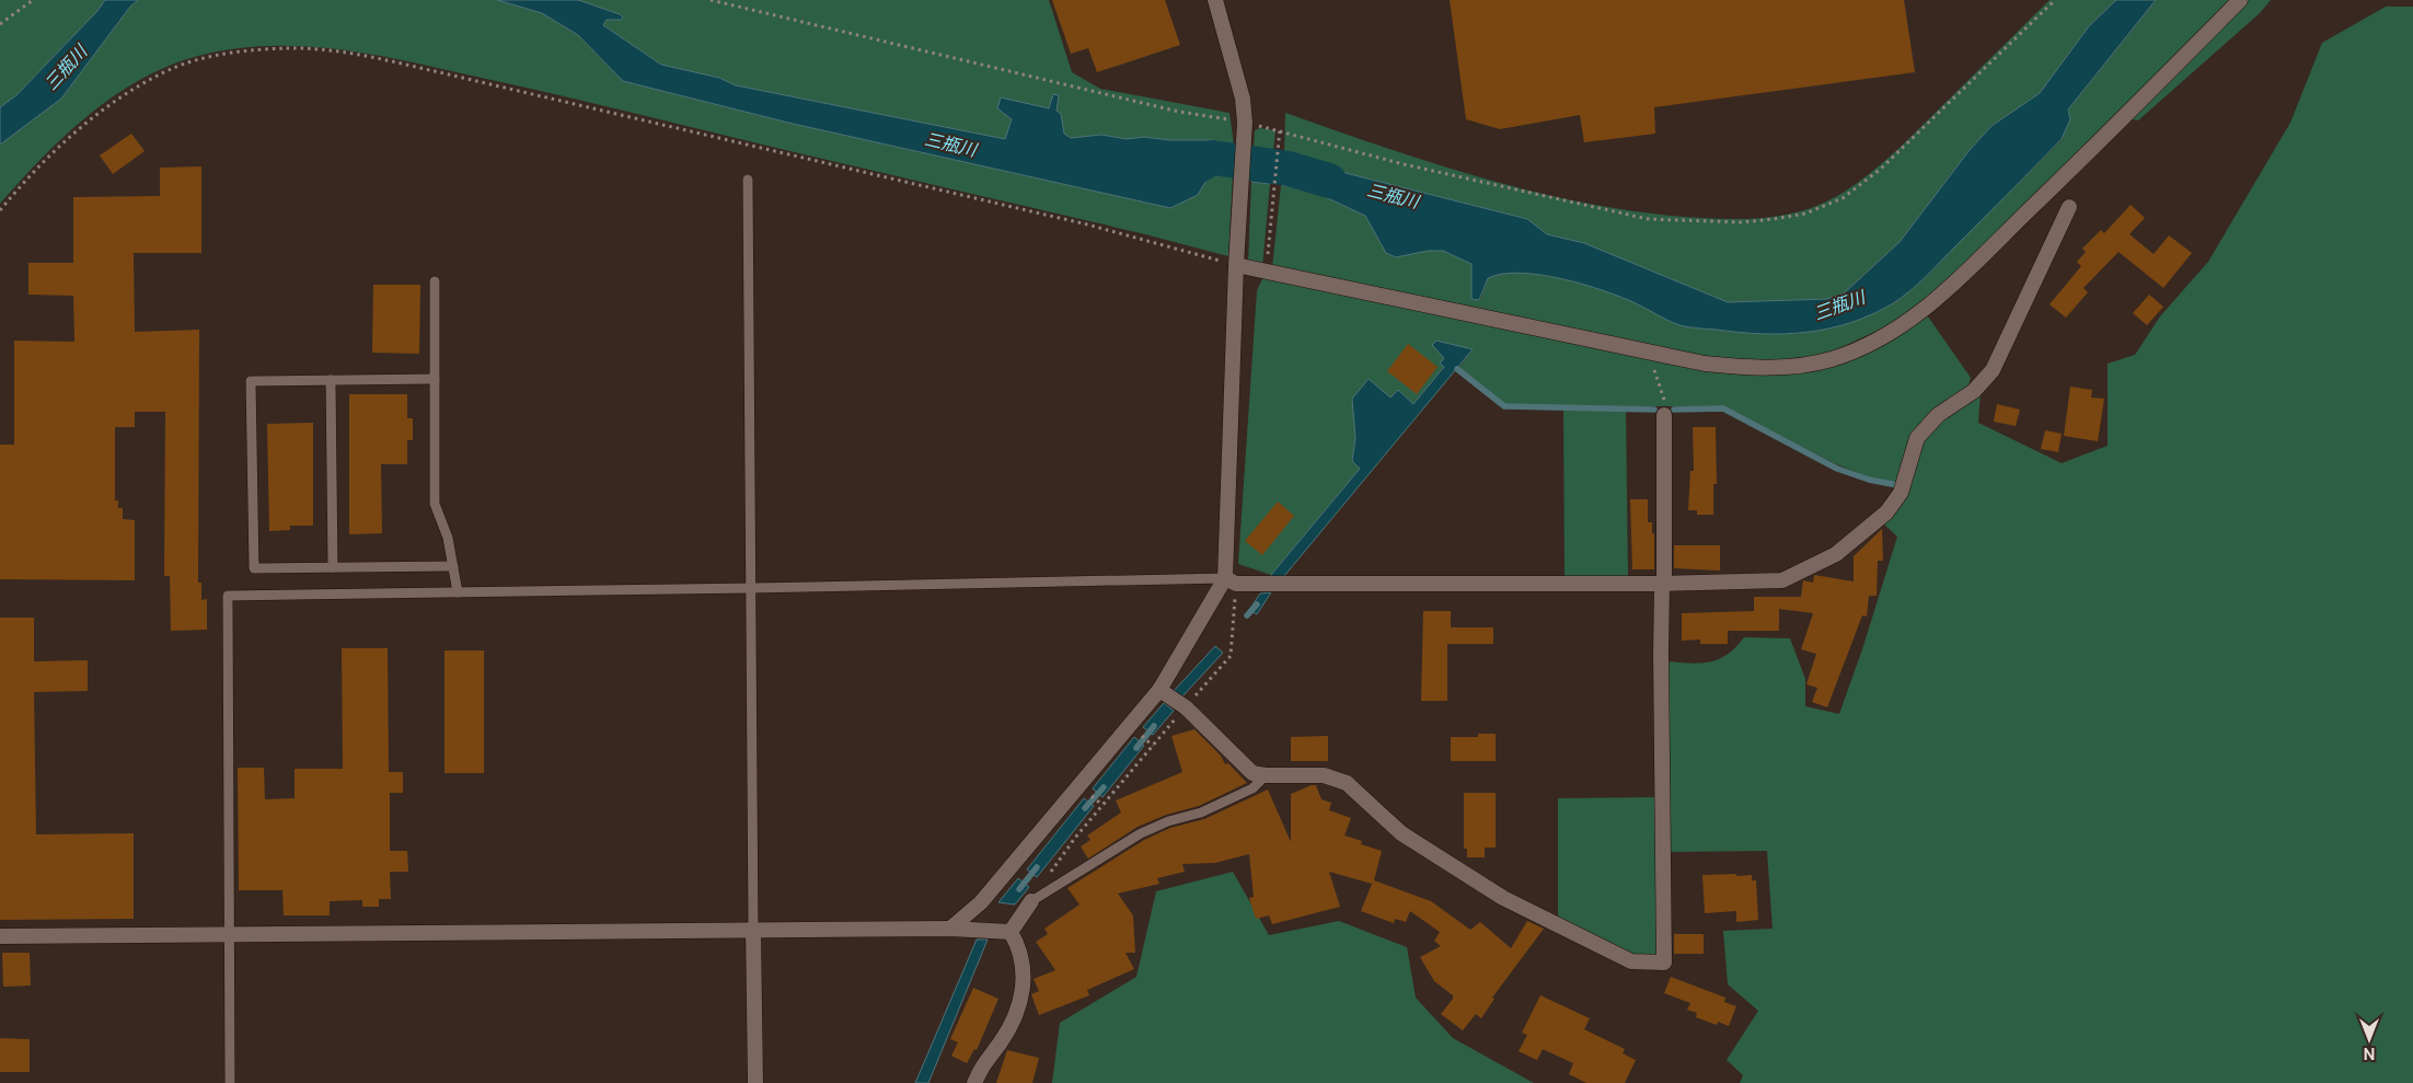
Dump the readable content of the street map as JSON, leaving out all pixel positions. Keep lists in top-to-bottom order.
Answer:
{
  "water": ["三瓶川"],
  "north": "bottom"
}
